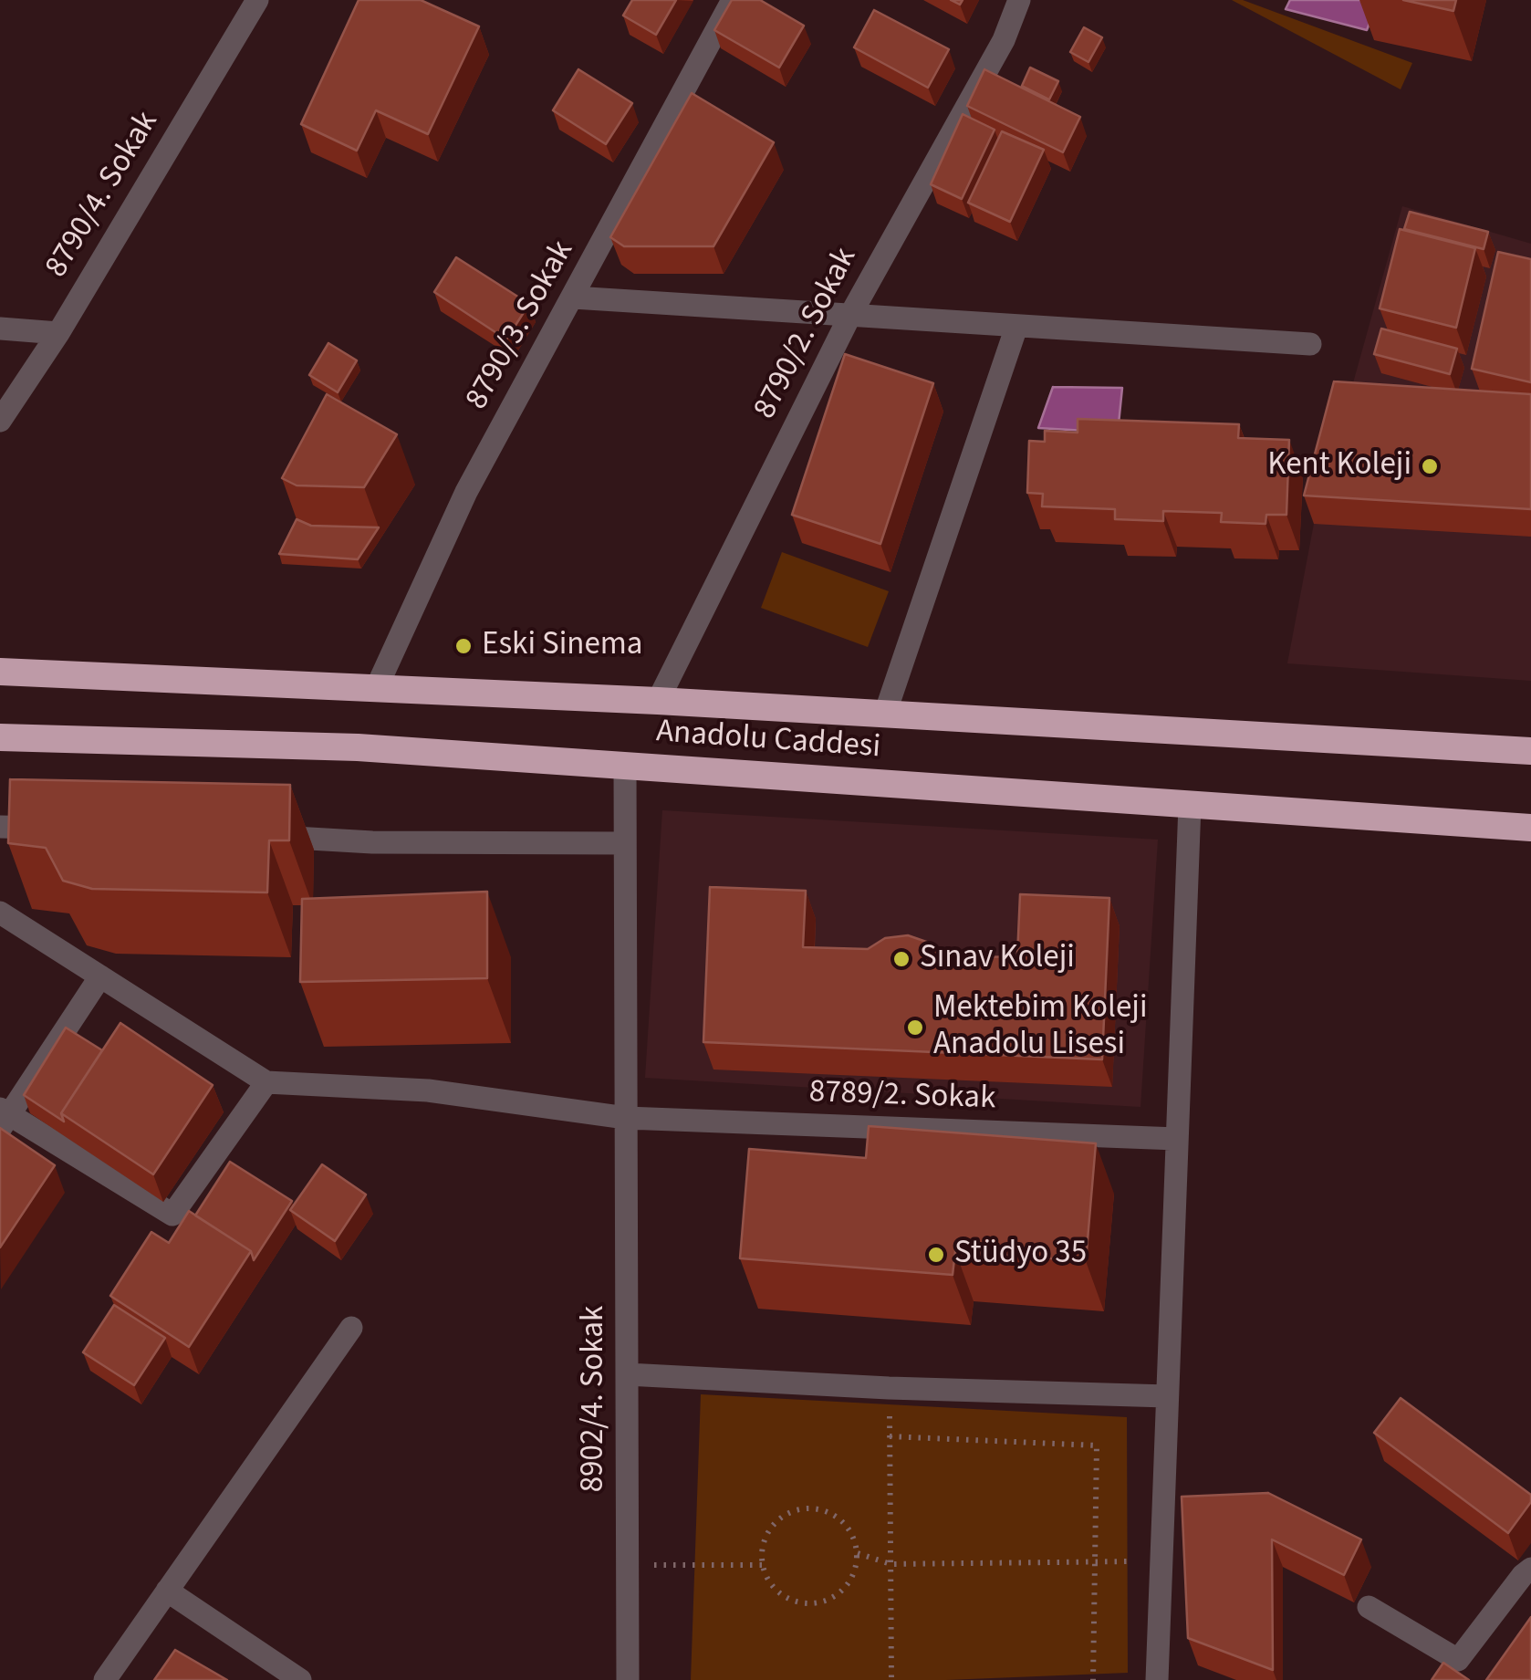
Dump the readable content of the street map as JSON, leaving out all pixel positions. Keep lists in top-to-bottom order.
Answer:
{
  "streets": {
    "highway": ["Anadolu Caddesi"],
    "street": [
      "8790/4. Sokak",
      "8790/3. Sokak",
      "8790/2. Sokak",
      "8789/2. Sokak",
      "8902/4. Sokak"
    ]
  },
  "crossings": [
    ["8790/3. Sokak", "Anadolu Caddesi"],
    ["8790/2. Sokak", "Anadolu Caddesi"],
    ["Anadolu Caddesi", "8902/4. Sokak"],
    ["8789/2. Sokak", "8902/4. Sokak"]
  ],
  "places": [
    "Kent Koleji",
    "Eski Sinema",
    "Sınav Koleji",
    "Mektebim Koleji Anadolu Lisesi",
    "Stüdyo 35"
  ]
}
